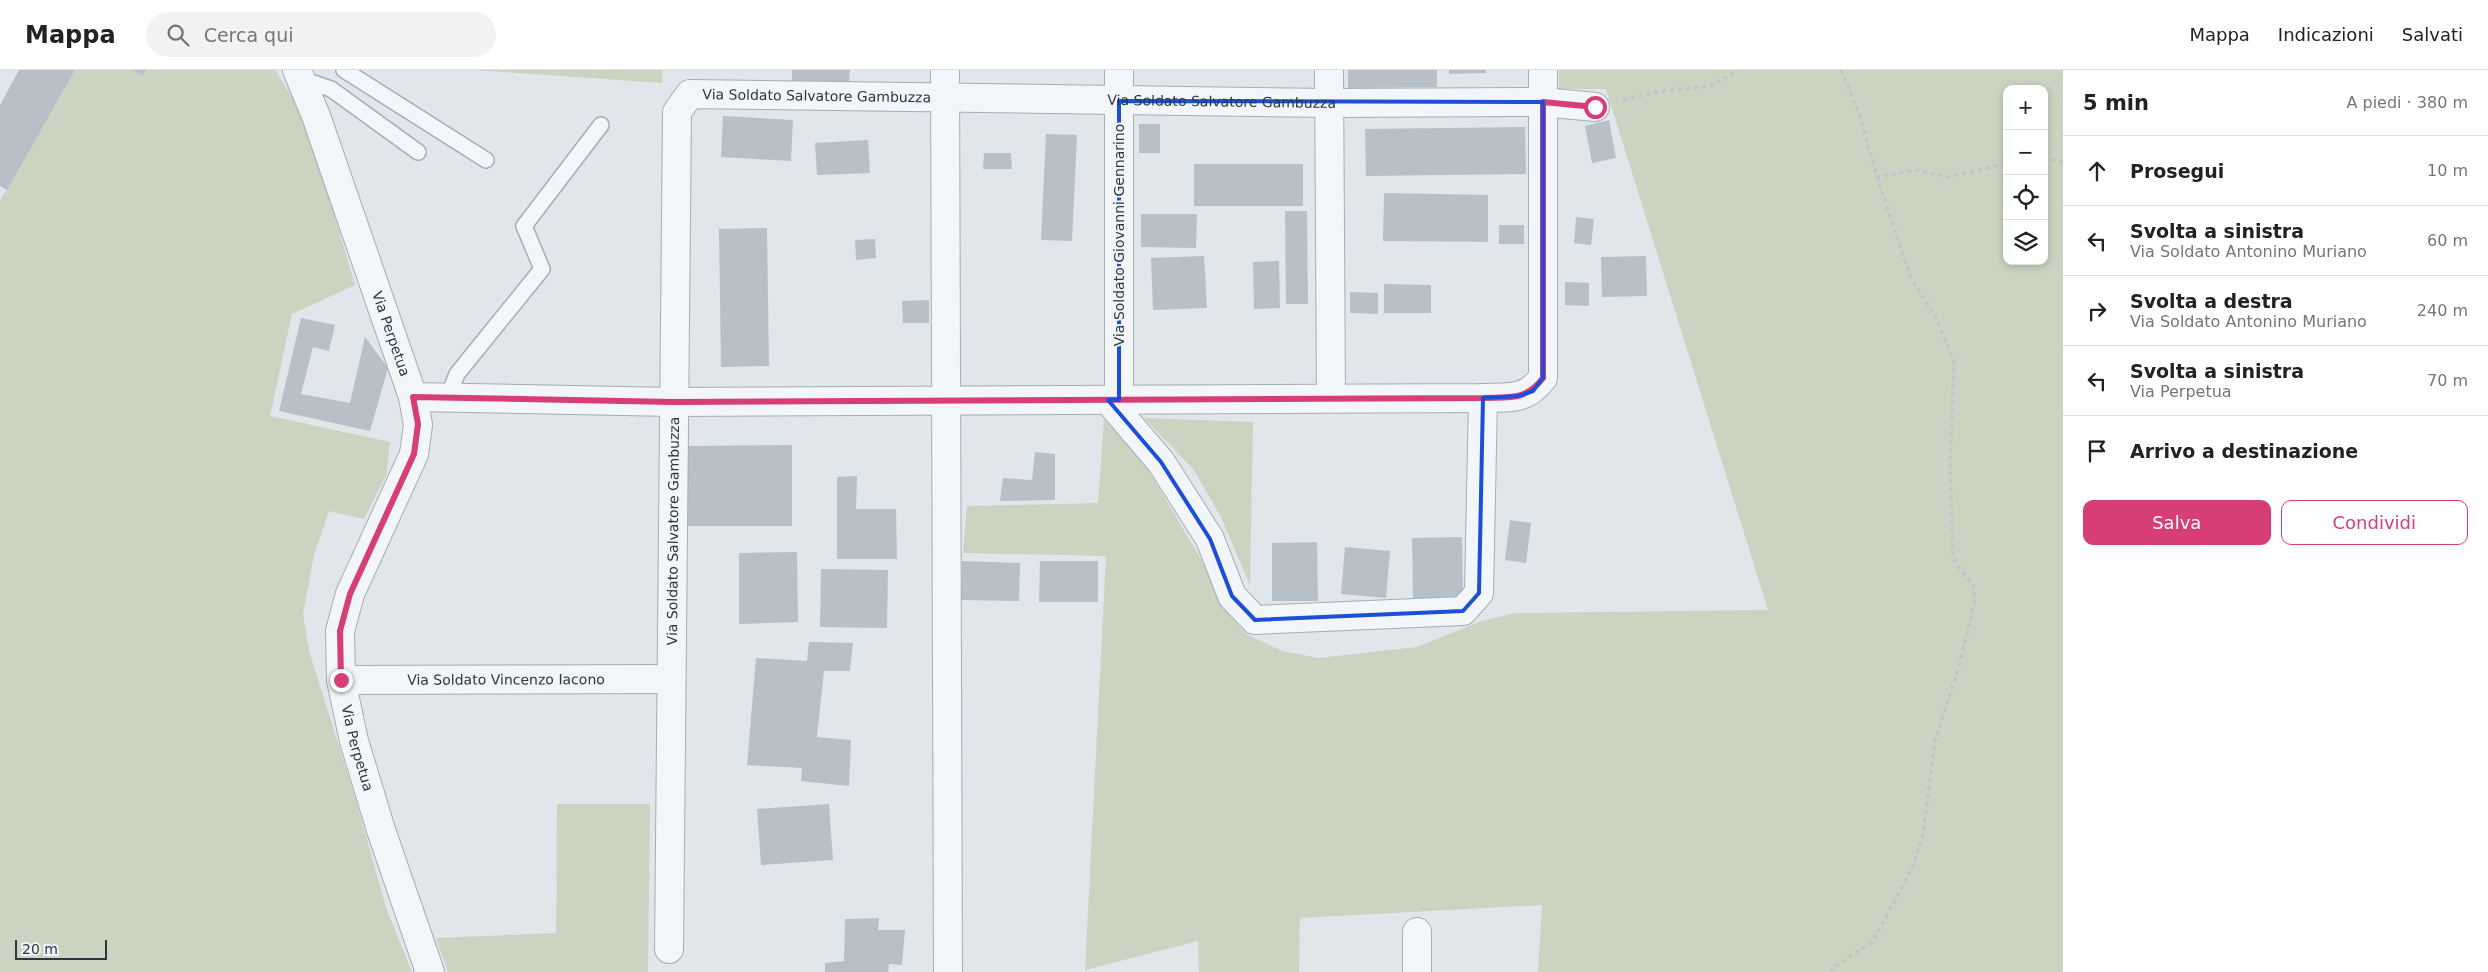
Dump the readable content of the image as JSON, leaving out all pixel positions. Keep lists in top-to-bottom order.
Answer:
{
  "streets": {
    "street": [
      "Via Soldato Salvatore Gambuzza",
      "Via Soldato Giovanni Gennarino",
      "Via Perpetua",
      "Via Soldato Vincenzo Iacono"
    ]
  },
  "crossings": [
    ["Via Soldato Salvatore Gambuzza", "Via Soldato Giovanni Gennarino"],
    ["Via Soldato Salvatore Gambuzza", "Via Soldato Vincenzo Iacono"],
    ["Via Perpetua", "Via Soldato Vincenzo Iacono"]
  ],
  "scale_bar": "20 m",
  "page": {
    "header": "Mappa",
    "search": "Cerca qui",
    "nav": ["Mappa", "Indicazioni", "Salvati"],
    "heading": ["5 min", "A piedi · 380 m"],
    "map_buttons": ["+", "−"],
    "list": [
      ["Prosegui", "10 m"],
      ["Svolta a sinistra", "Via Soldato Antonino Muriano", "60 m"],
      ["Svolta a destra", "Via Soldato Antonino Muriano", "240 m"],
      ["Svolta a sinistra", "Via Perpetua", "70 m"],
      "Arrivo a destinazione"
    ],
    "buttons": ["Salva", "Condividi"],
    "scale": "20 m"
  }
}
